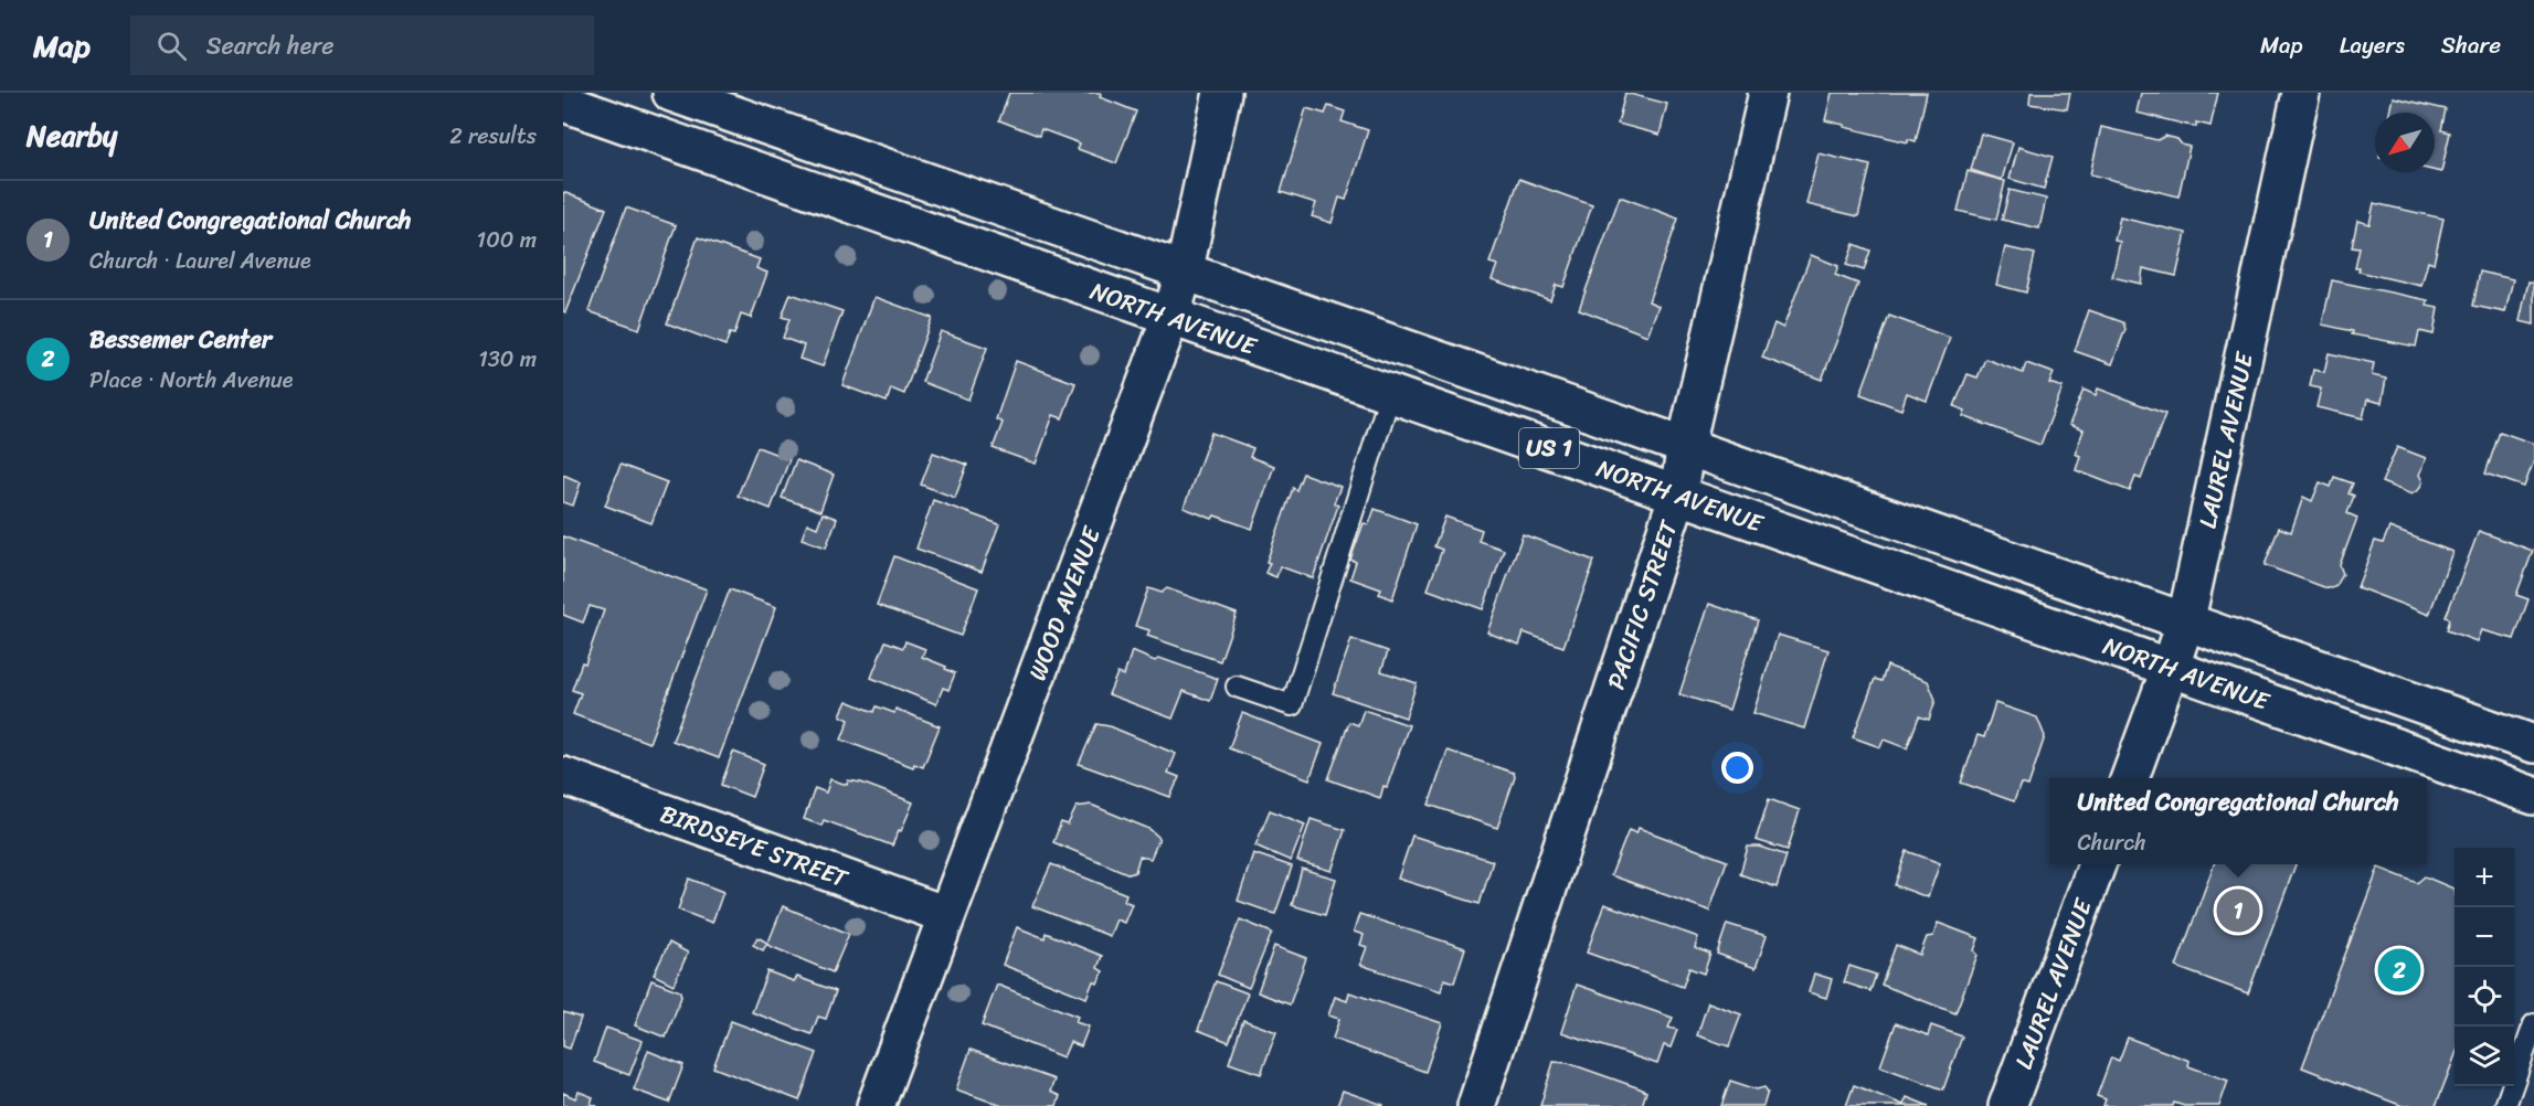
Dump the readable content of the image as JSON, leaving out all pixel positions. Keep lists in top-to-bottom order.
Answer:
{
  "streets": {
    "main road": [
      "NORTH AVENUE",
      "LAUREL AVENUE",
      "US 1",
      "WOOD AVENUE",
      "PACIFIC STREET",
      "BIRDSEYE STREET"
    ]
  },
  "crossings": [
    ["NORTH AVENUE", "LAUREL AVENUE"],
    ["NORTH AVENUE", "WOOD AVENUE"],
    ["NORTH AVENUE", "PACIFIC STREET"],
    ["WOOD AVENUE", "BIRDSEYE STREET"]
  ],
  "north": "bottom left",
  "page": {
    "header": "Map",
    "search": "Search here",
    "nav": ["Map", "Layers", "Share"],
    "heading": ["Nearby", "2 results"],
    "list": [
      {
        "mark": "1",
        "name": "United Congregational Church",
        "note": "Church · Laurel Avenue",
        "value": "100 m"
      },
      {
        "mark": "2",
        "name": "Bessemer Center",
        "note": "Place · North Avenue",
        "value": "130 m"
      }
    ],
    "popup": ["United Congregational Church", "Church"],
    "map_buttons": ["+", "−"],
    "pins": ["1", "2"]
  }
}
